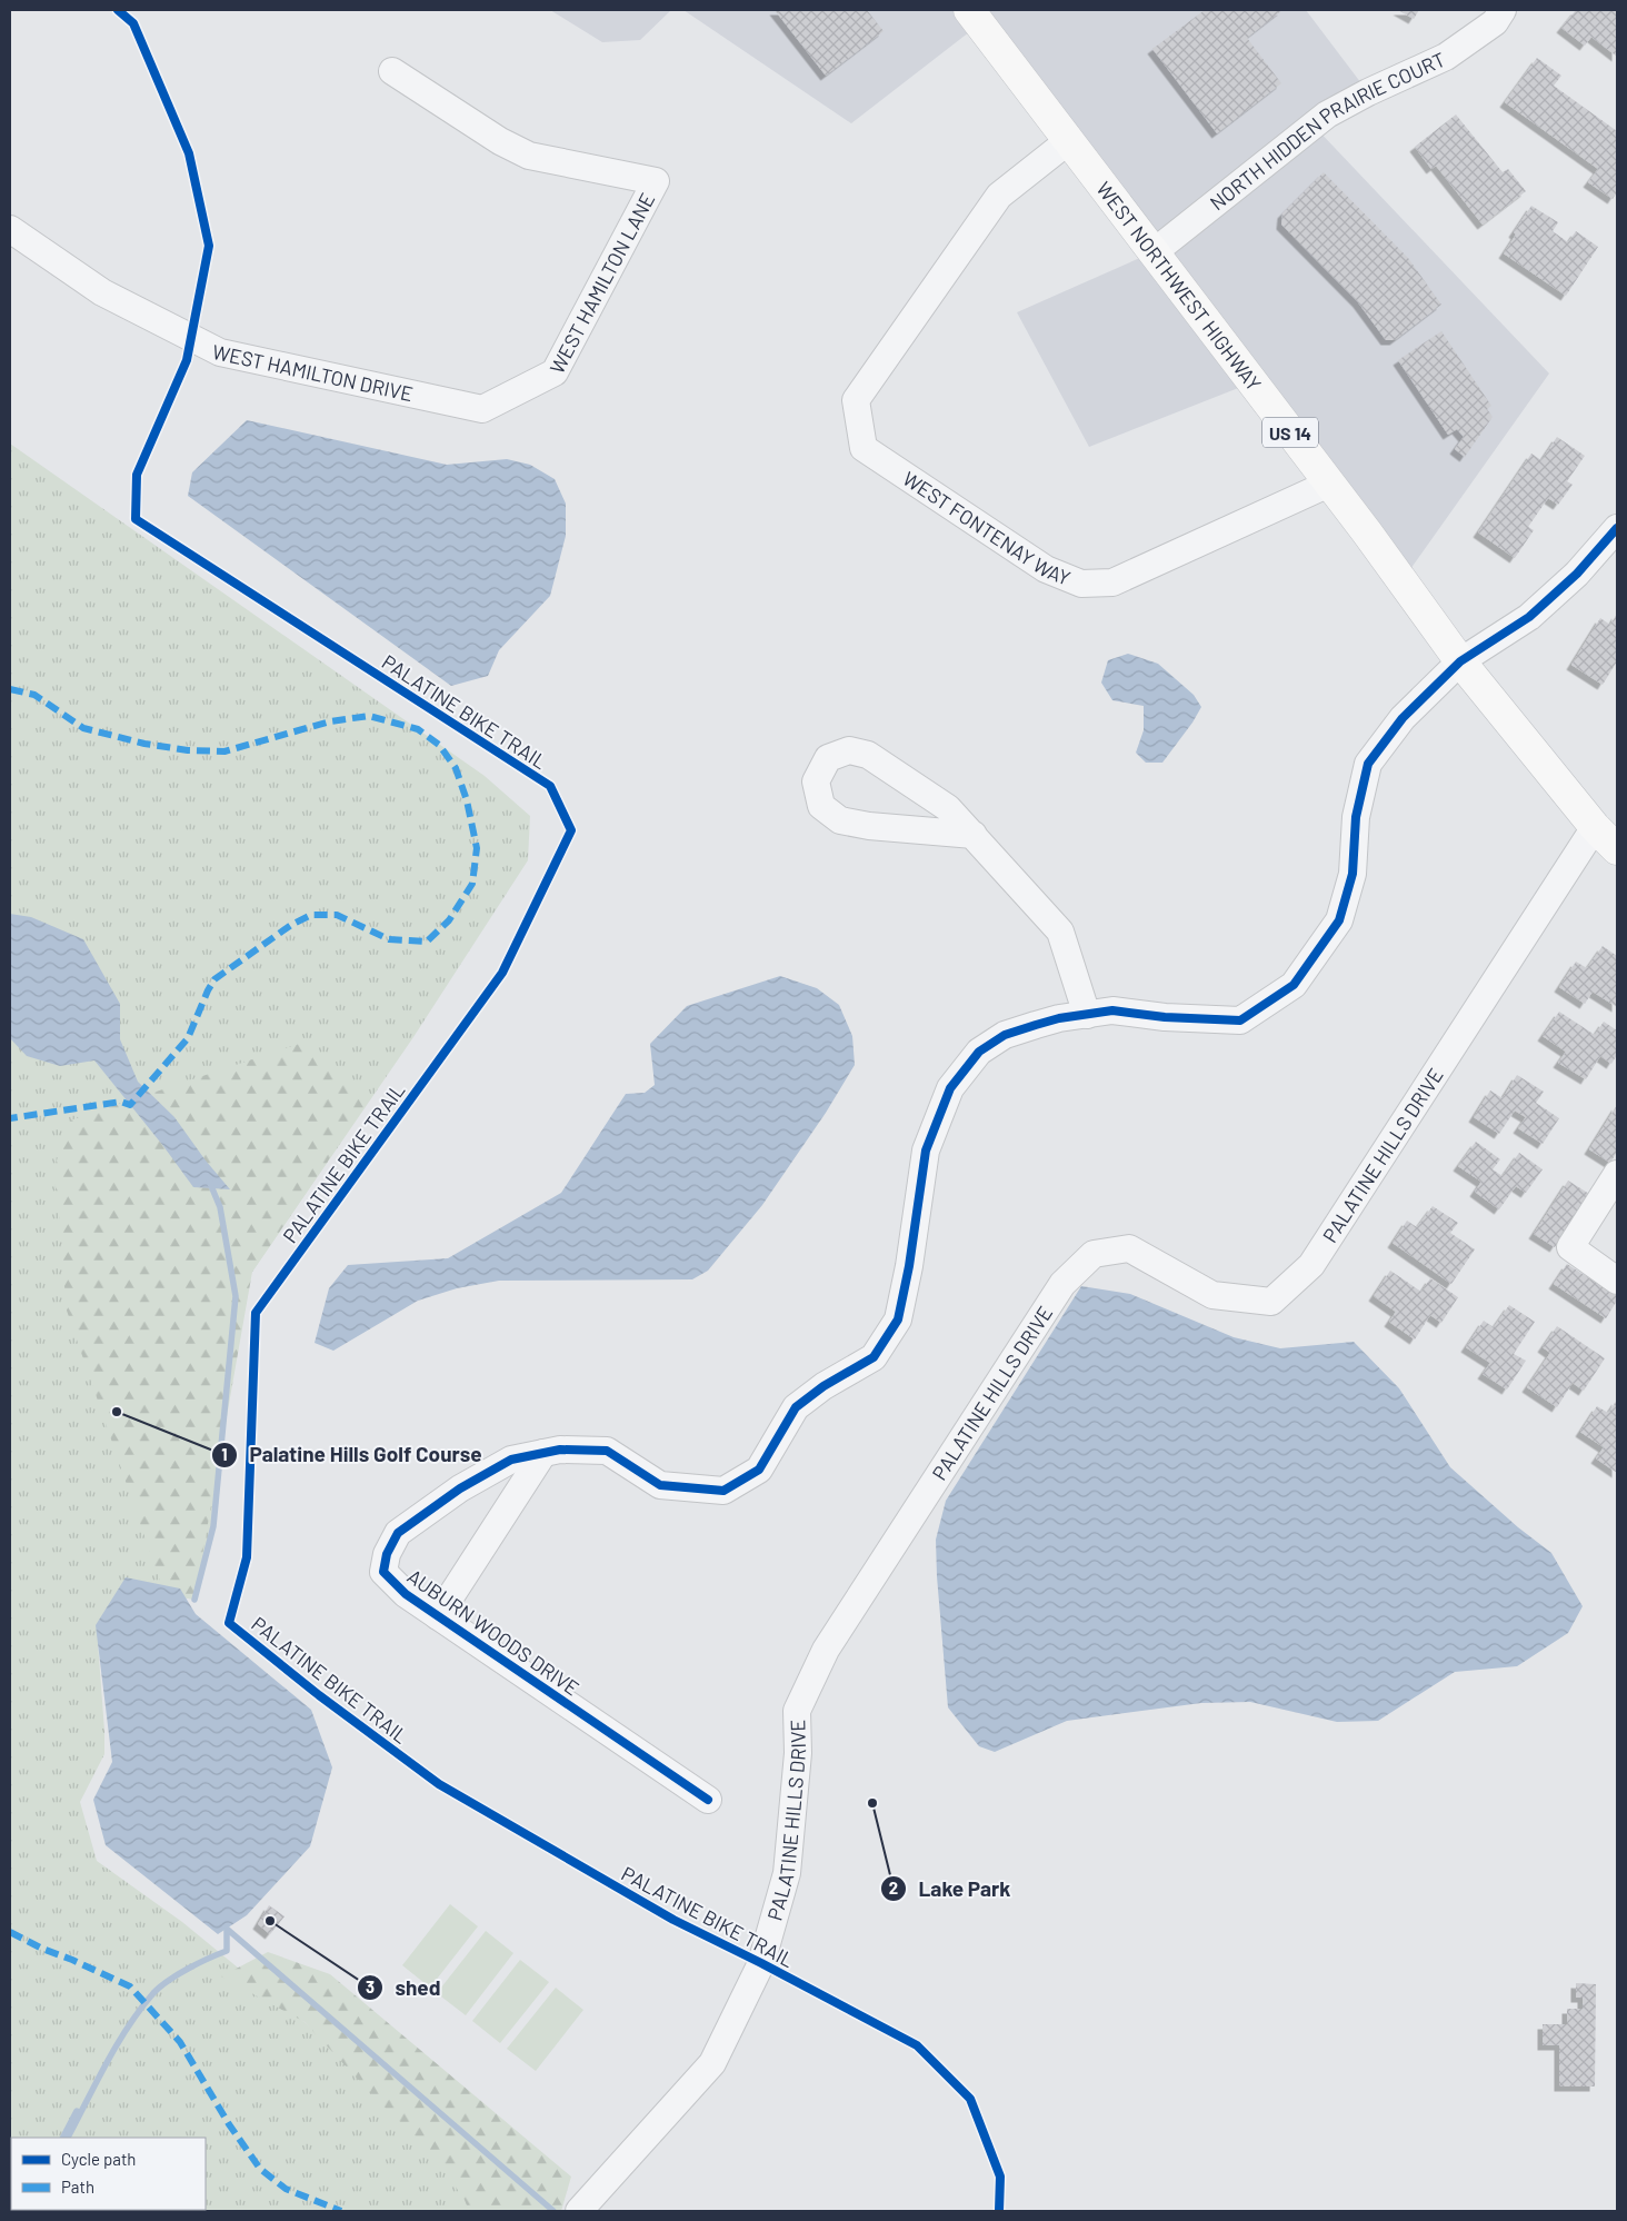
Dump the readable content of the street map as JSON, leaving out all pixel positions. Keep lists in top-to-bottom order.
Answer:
{
  "streets": {
    "main road": ["WEST NORTHWEST HIGHWAY", "US 14"],
    "street": [
      "NORTH HIDDEN PRAIRIE COURT",
      "WEST HAMILTON LANE",
      "WEST HAMILTON DRIVE",
      "WEST FONTENAY WAY",
      "PALATINE HILLS DRIVE",
      "AUBURN WOODS DRIVE"
    ],
    "cycle path": ["PALATINE BIKE TRAIL"]
  },
  "crossings": [
    ["NORTH HIDDEN PRAIRIE COURT", "WEST NORTHWEST HIGHWAY"],
    ["WEST HAMILTON LANE", "WEST HAMILTON DRIVE"],
    ["WEST NORTHWEST HIGHWAY", "WEST FONTENAY WAY"],
    ["WEST NORTHWEST HIGHWAY", "PALATINE HILLS DRIVE"],
    ["WEST NORTHWEST HIGHWAY", "AUBURN WOODS DRIVE"]
  ],
  "places": ["Palatine Hills Golf Course", "Lake Park", "shed"],
  "legend": ["Cycle path", "Path"]
}
